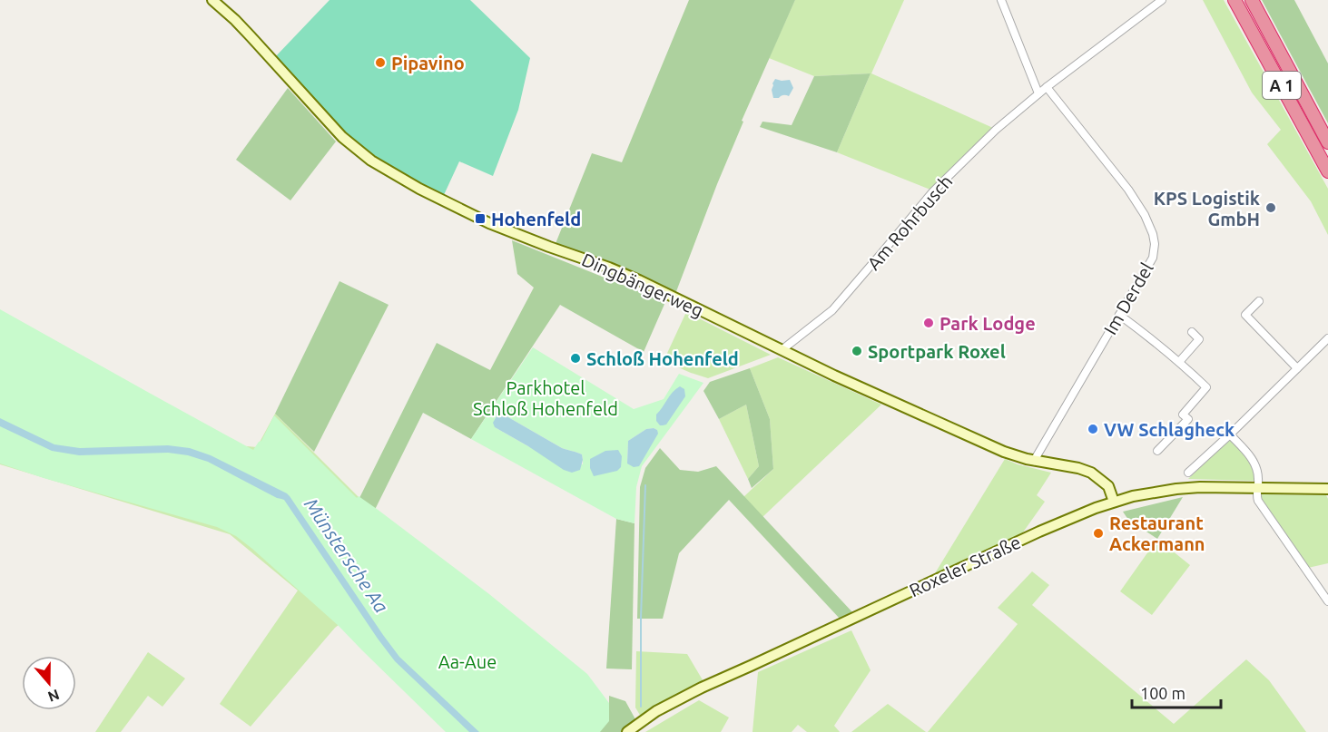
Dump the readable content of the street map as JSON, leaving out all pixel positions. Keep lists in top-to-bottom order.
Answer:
{
  "streets": {
    "highway": ["A 1"],
    "main road": ["Dingbängerweg", "Roxeler Straße"],
    "street": ["Am Rohrbusch", "Im Derdel"]
  },
  "crossings": [
    ["Am Rohrbusch", "Dingbängerweg"],
    ["Am Rohrbusch", "Im Derdel"],
    ["Dingbängerweg", "Im Derdel"],
    ["Dingbängerweg", "Roxeler Straße"]
  ],
  "water": ["Münstersche Aa"],
  "parks": ["Parkhotel Schloß Hohenfeld", "Aa-Aue"],
  "places": {
    "other": [
      "Pipavino",
      "KPS Logistik GmbH",
      "Park Lodge",
      "Sportpark Roxel",
      "Schloß Hohenfeld",
      "VW Schlagheck",
      "Restaurant Ackermann"
    ],
    "transit": ["Hohenfeld"]
  },
  "scale_bar": "100 m",
  "north": "bottom"
}
